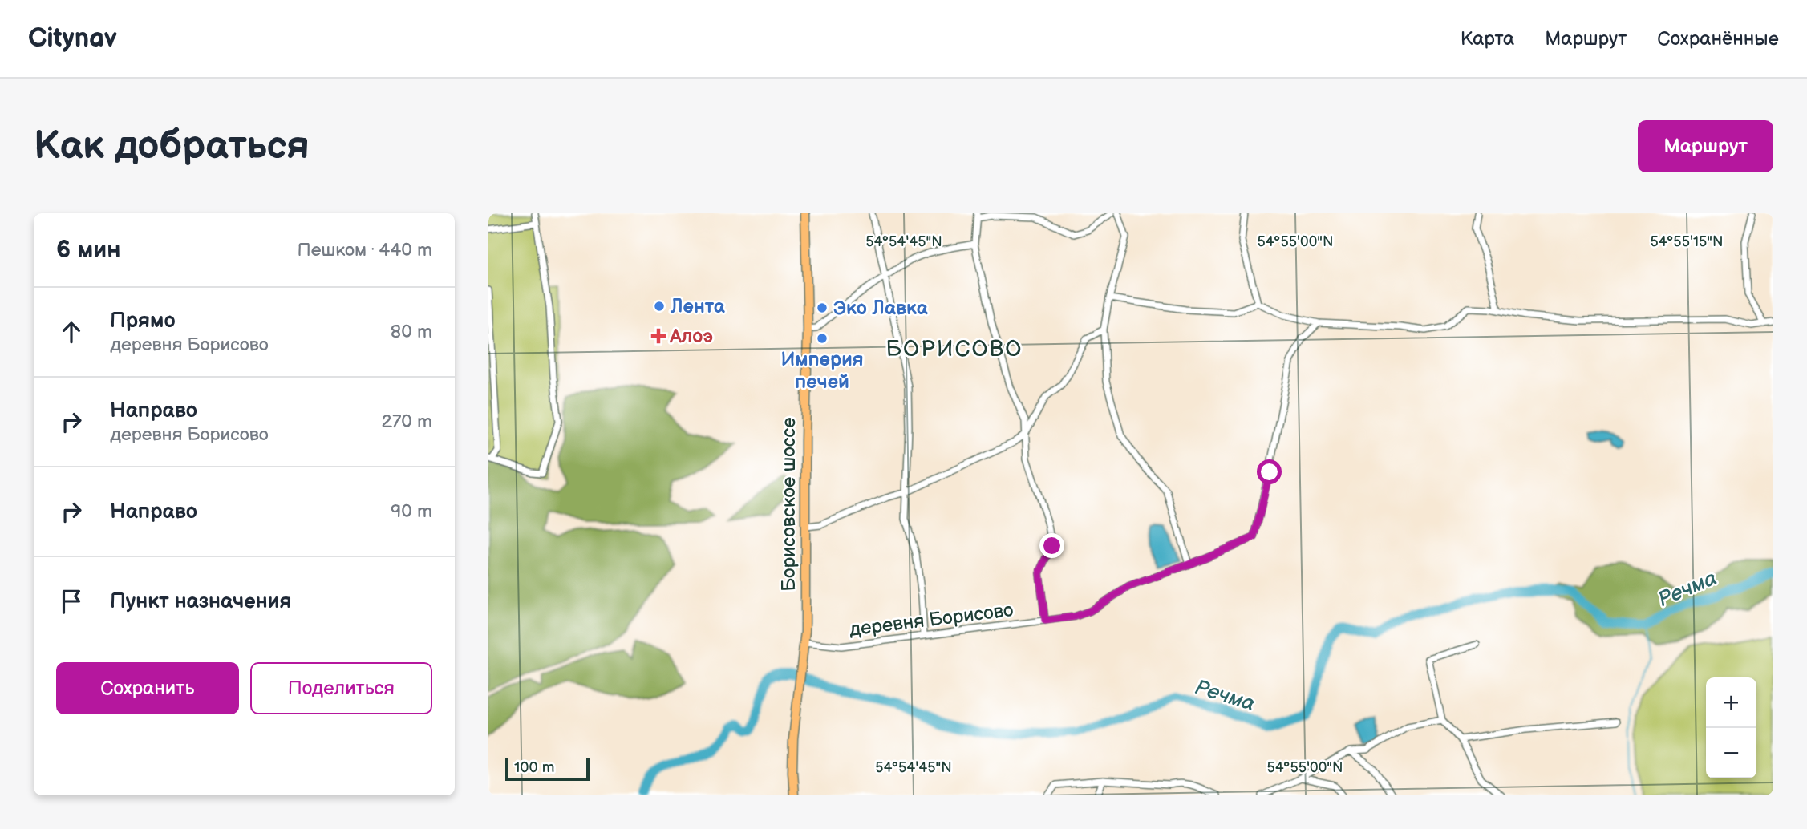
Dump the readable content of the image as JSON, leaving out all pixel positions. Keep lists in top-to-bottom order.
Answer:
{
  "streets": {
    "main road": ["Борисовское шоссе"],
    "street": ["деревня Борисово"]
  },
  "crossings": [
    ["Борисовское шоссе", "деревня Борисово"]
  ],
  "districts": ["БОРИСОВО"],
  "water": ["Речма"],
  "places": {
    "other": ["Лента", "Эко Лавка", "Империя печей"],
    "health": ["Алоэ"]
  },
  "scale_bar": "100 m",
  "page": {
    "header": "Citynav",
    "nav": ["Карта", "Маршрут", "Сохранённые"],
    "buttons": [
      "Маршрут",
      ["Сохранить", "Поделиться"]
    ],
    "title": "Как добраться",
    "heading": ["6 мин", "Пешком · 440 m"],
    "list": [
      ["Прямо", "деревня Борисово", "80 m"],
      ["Направо", "деревня Борисово", "270 m"],
      ["Направо", "90 m"],
      "Пункт назначения"
    ],
    "map_buttons": ["+", "−"],
    "scale": "100 m"
  },
  "coordinates": ["54°54'45\"N", "54°55'00\"N", "54°55'15\"N"]
}
